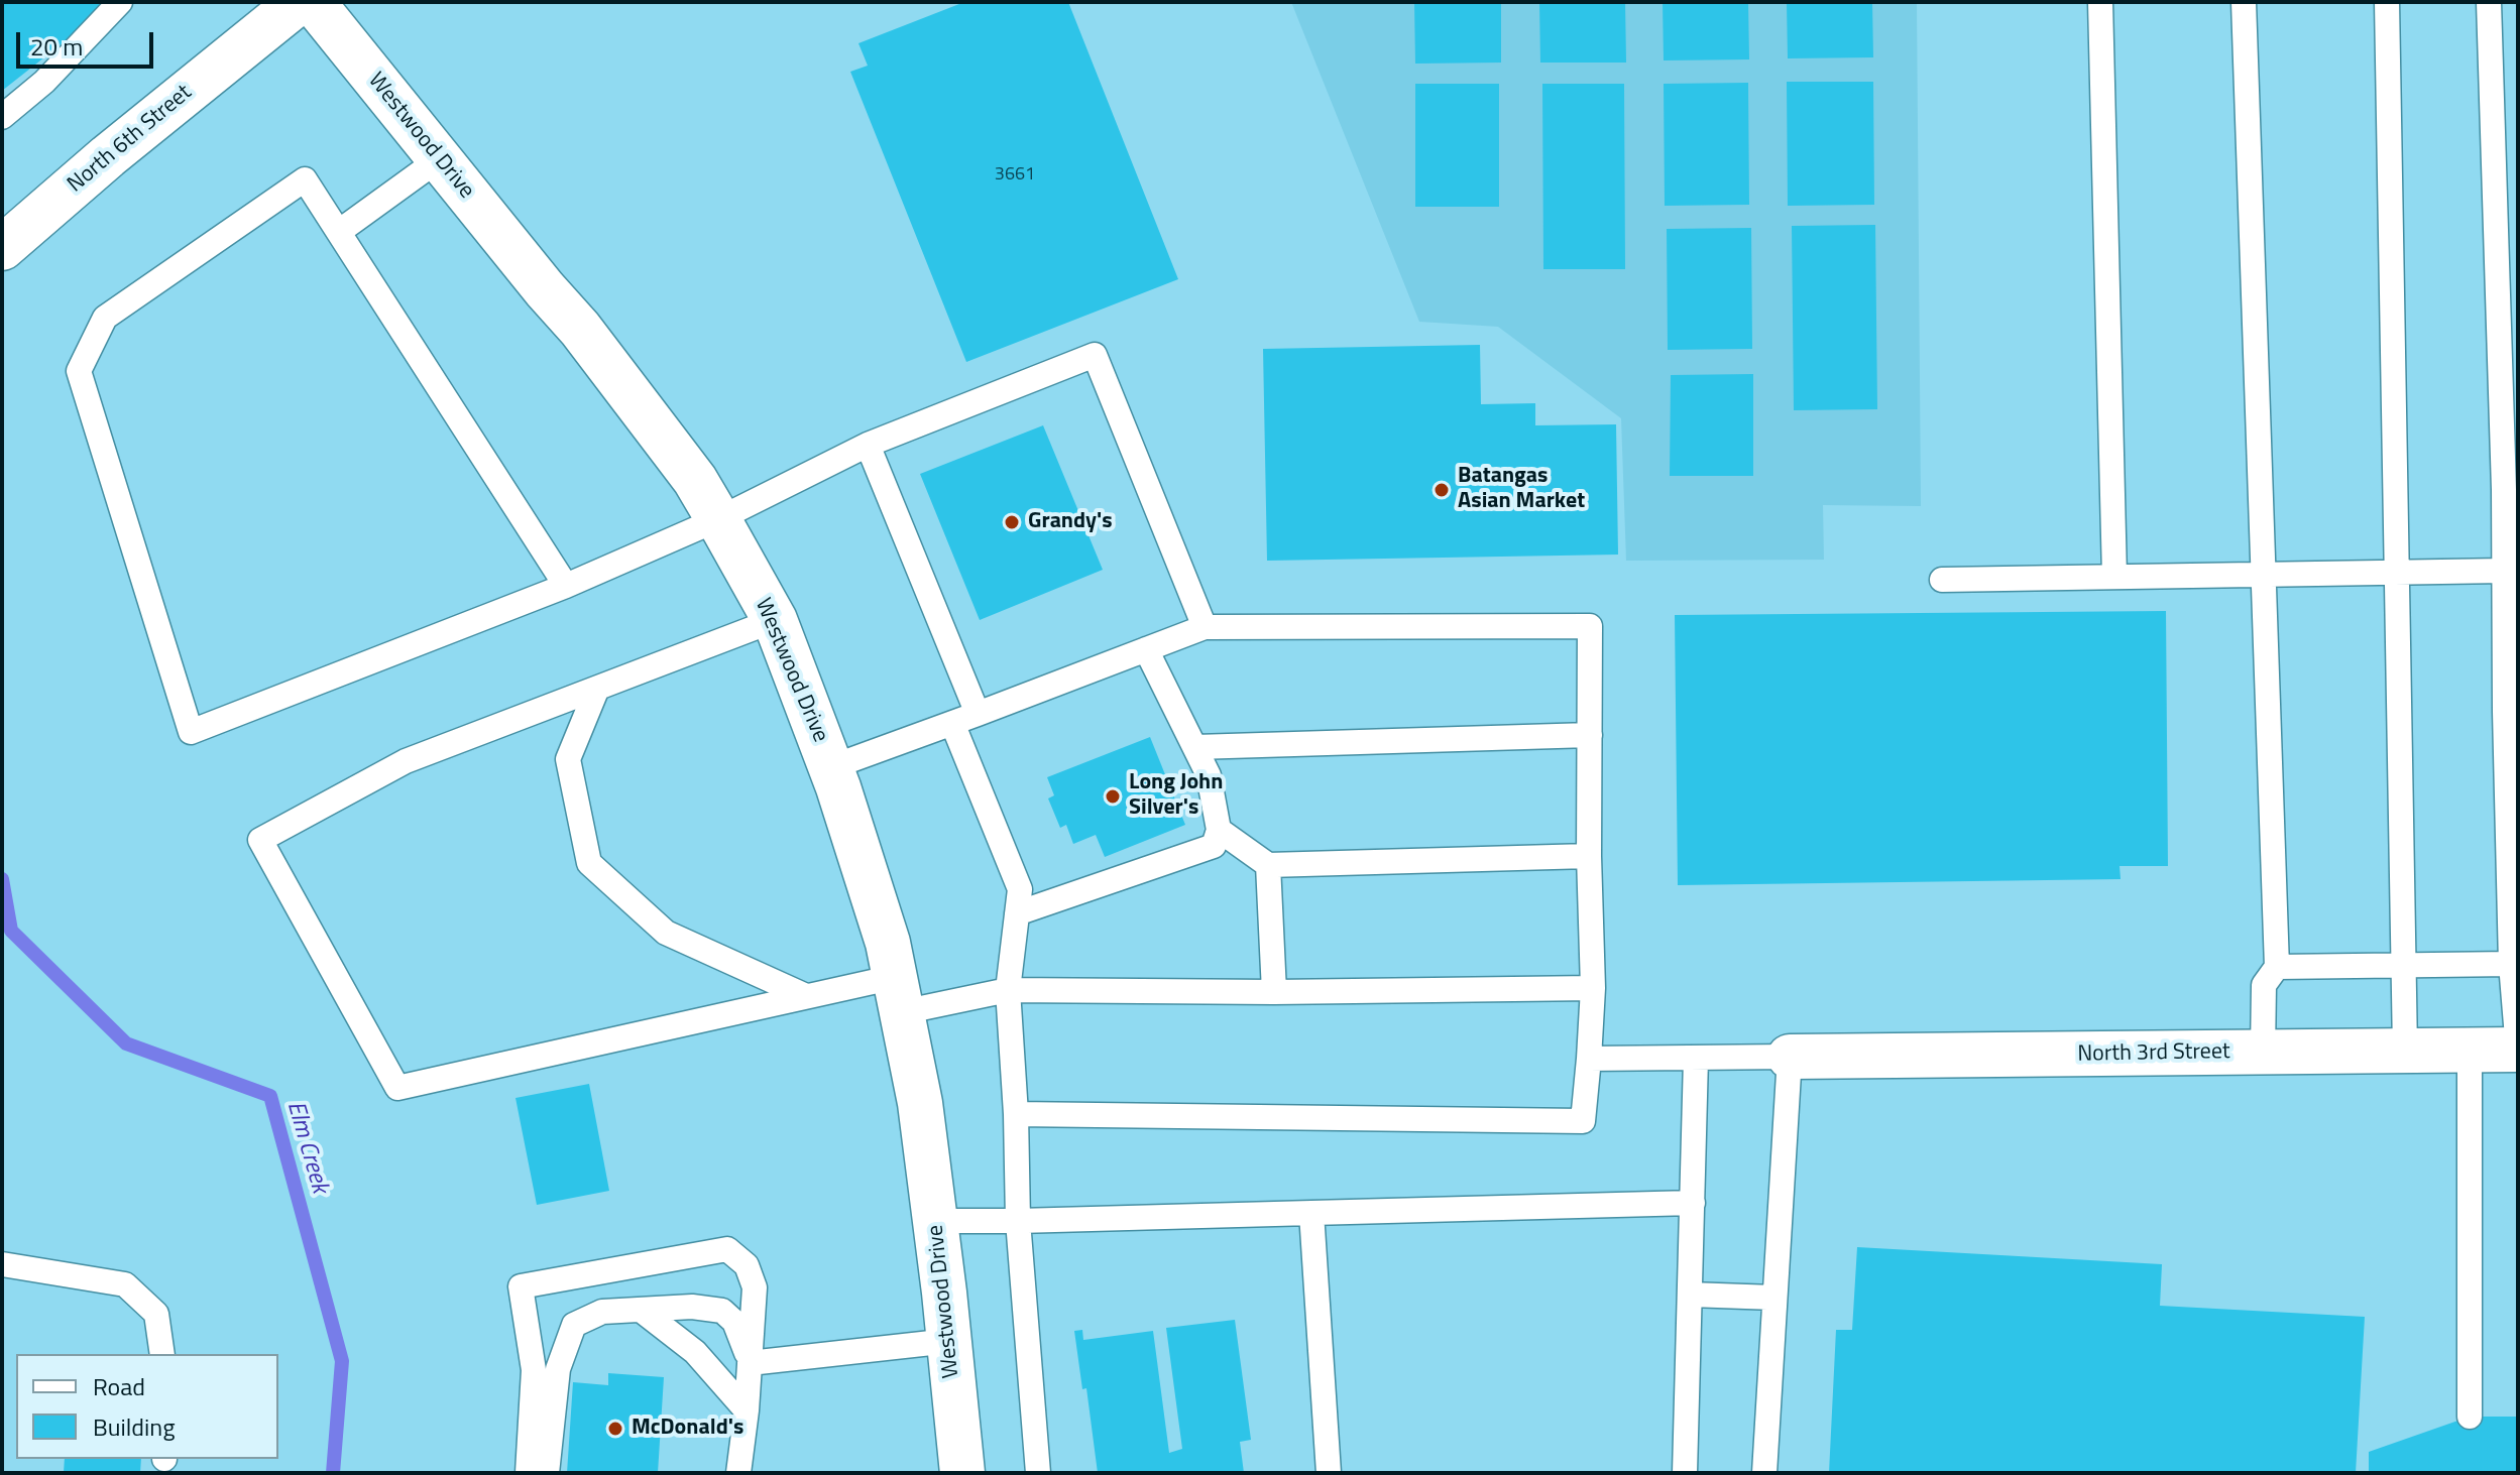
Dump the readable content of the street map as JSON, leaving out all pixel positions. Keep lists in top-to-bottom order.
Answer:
{
  "streets": {
    "street": ["Westwood Drive", "North 6th Street", "North 3rd Street"]
  },
  "water": ["Elm Creek"],
  "places": [
    "Batangas Asian Market",
    "Grandy's",
    "Long John Silver's",
    "McDonald's"
  ],
  "house_numbers": ["3661"],
  "legend": ["Road", "Building"],
  "scale_bar": "20 m"
}
